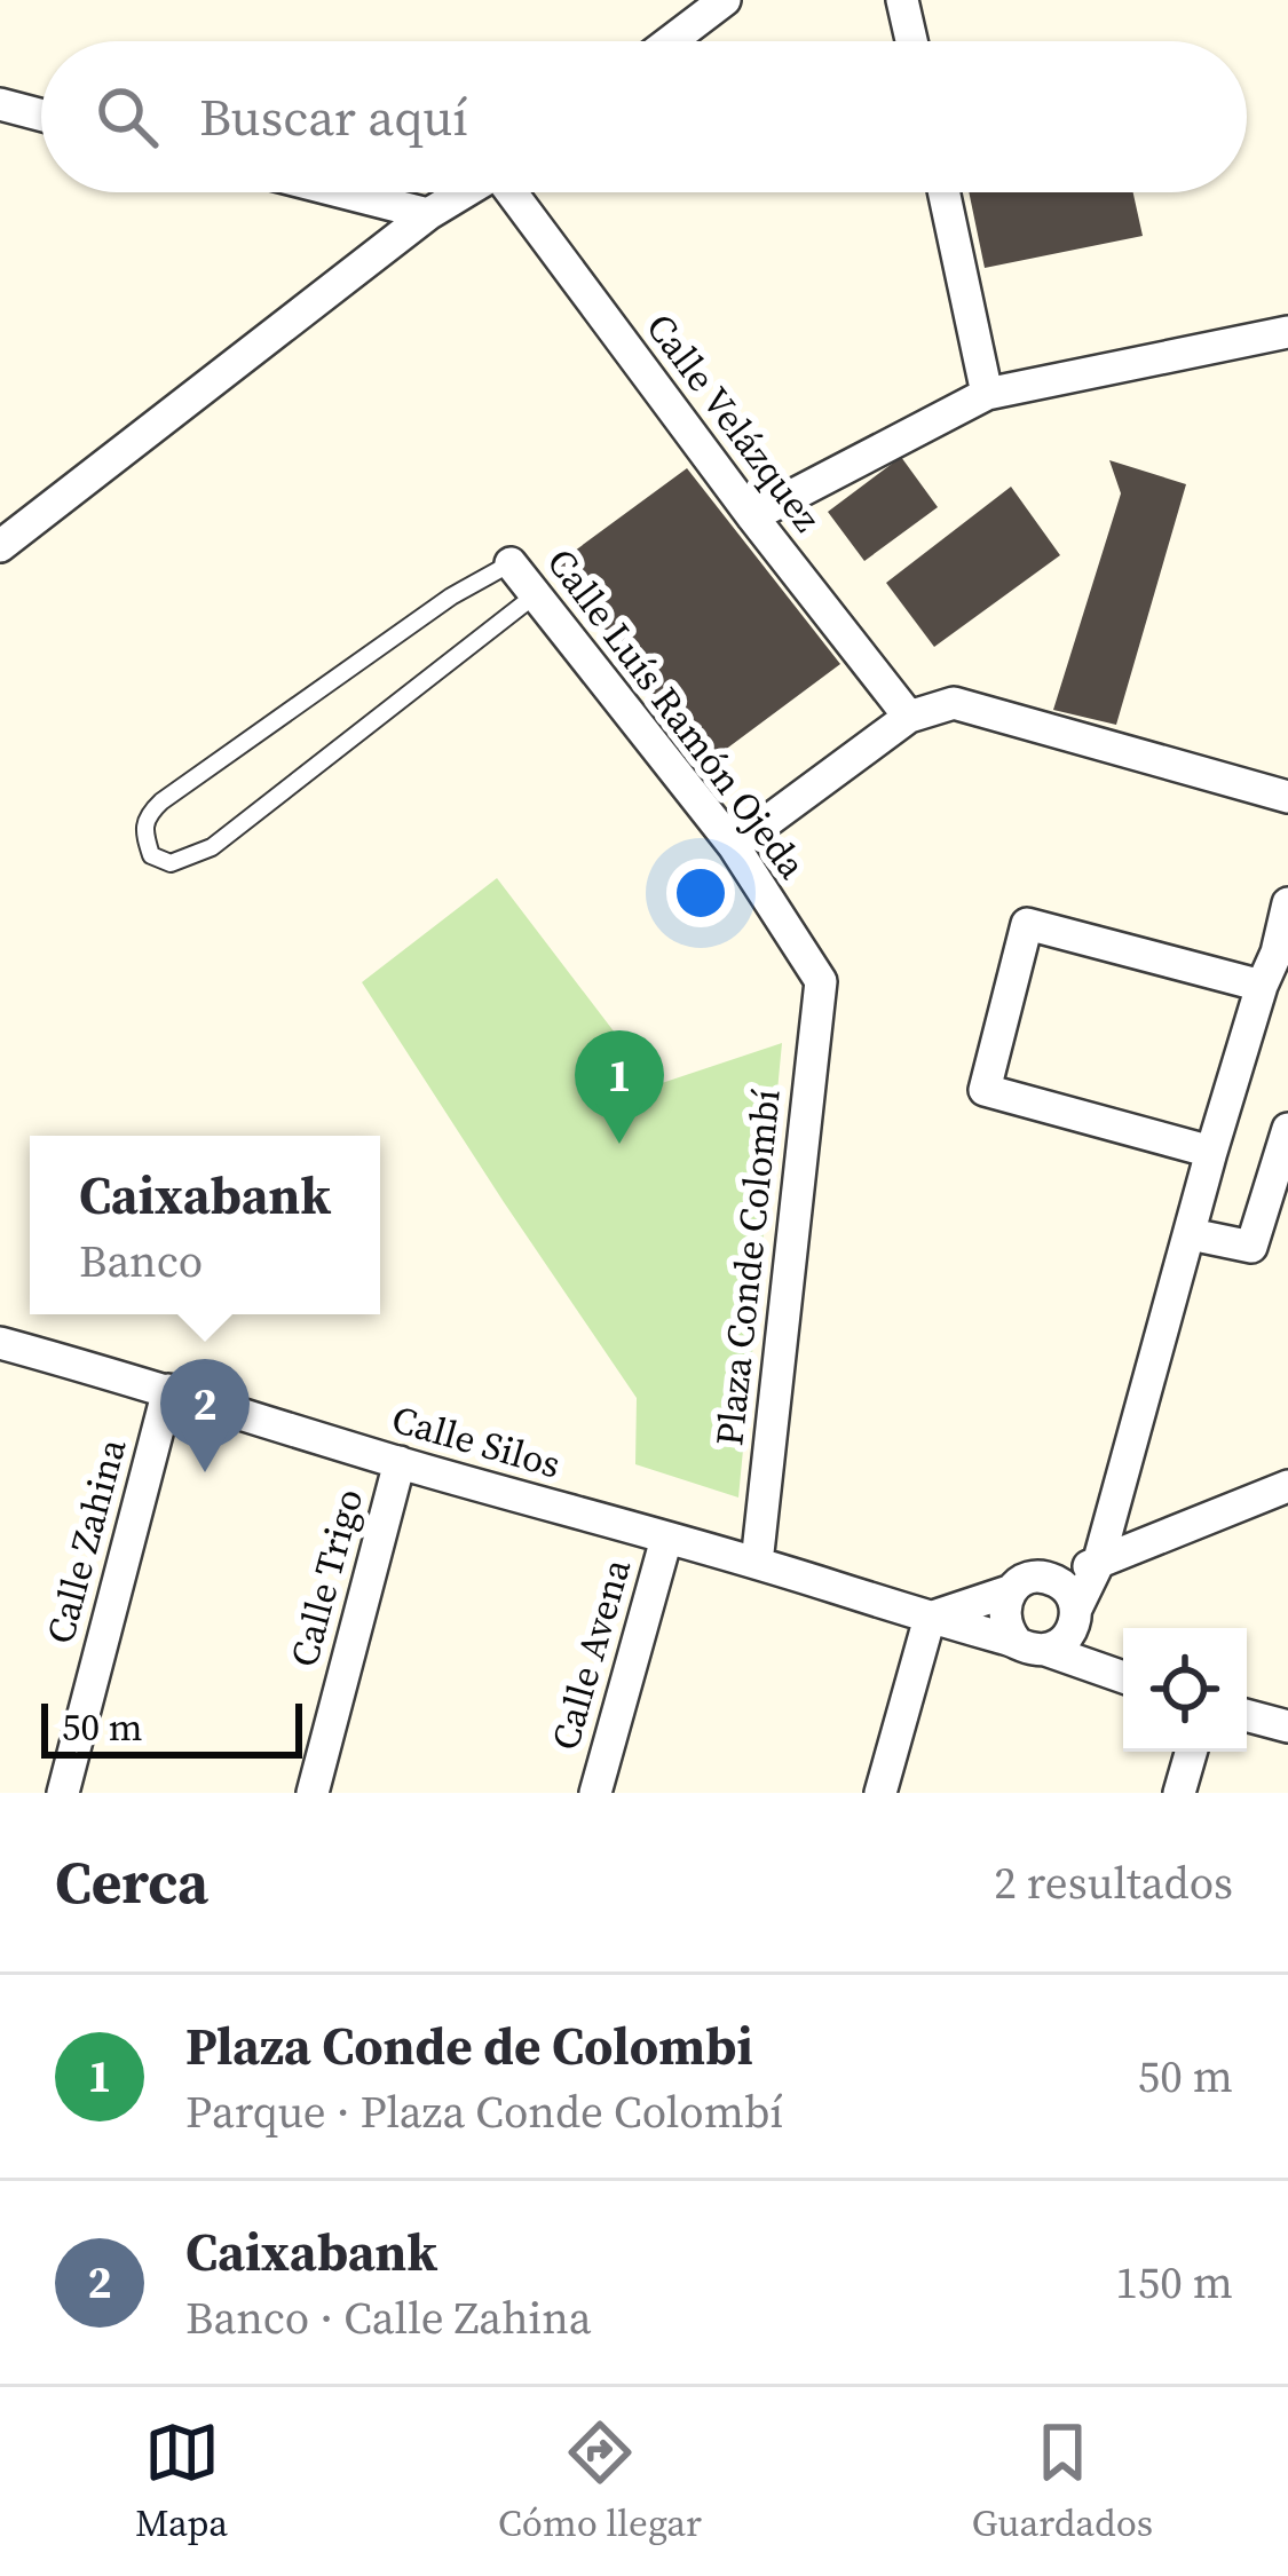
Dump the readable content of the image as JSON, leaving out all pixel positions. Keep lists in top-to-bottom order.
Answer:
{
  "streets": {
    "street": [
      "Calle Velázquez",
      "Calle Luís Ramón Ojeda",
      "Plaza Conde Colombí",
      "Calle Silos",
      "Calle Zahina",
      "Calle Trigo",
      "Calle Avena"
    ]
  },
  "crossings": [
    ["Calle Luís Ramón Ojeda", "Plaza Conde Colombí"],
    ["Plaza Conde Colombí", "Calle Silos"],
    ["Calle Silos", "Calle Zahina"],
    ["Calle Silos", "Calle Trigo"],
    ["Calle Silos", "Calle Avena"]
  ],
  "scale_bar": "50 m",
  "page": {
    "search": "Buscar aquí",
    "pins": ["1", "2"],
    "popup": ["Caixabank", "Banco"],
    "scale": "50 m",
    "heading": ["Cerca", "2 resultados"],
    "list": [
      {
        "mark": "1",
        "name": "Plaza Conde de Colombi",
        "note": "Parque · Plaza Conde Colombí",
        "value": "50 m"
      },
      {
        "mark": "2",
        "name": "Caixabank",
        "note": "Banco · Calle Zahina",
        "value": "150 m"
      }
    ],
    "nav": ["Mapa", "Cómo llegar", "Guardados"]
  }
}
